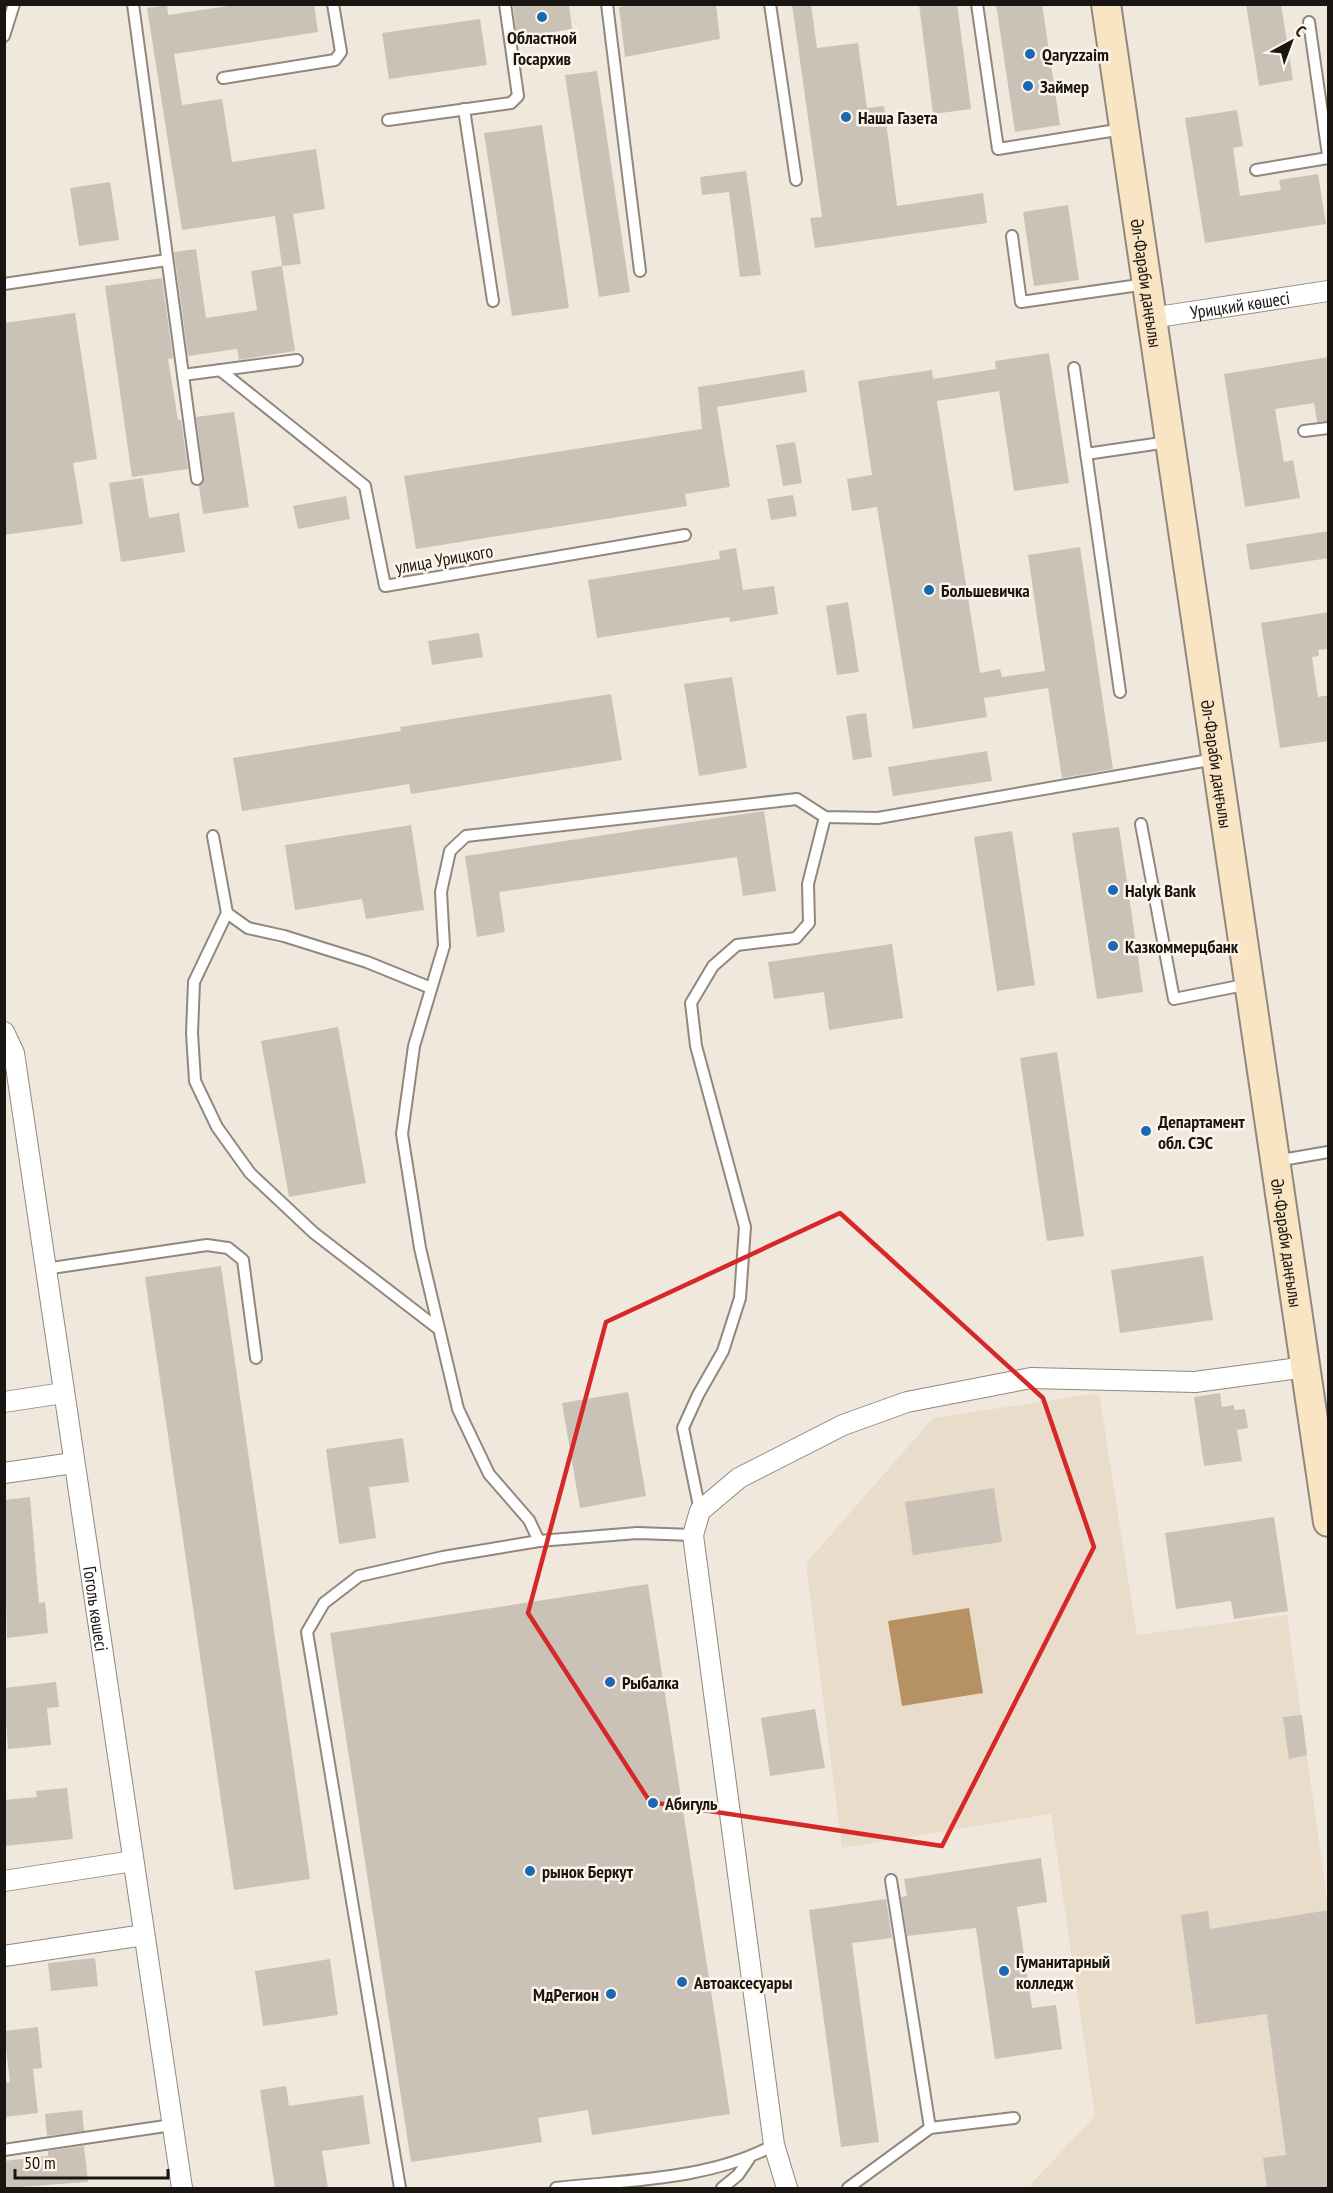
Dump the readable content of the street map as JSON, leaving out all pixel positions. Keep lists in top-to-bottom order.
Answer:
{
  "streets": {
    "main road": ["Әл-Фараби даңғылы"],
    "street": ["Урицкий көшесі", "Гоголь көшесі"],
    "lane": ["улица Урицкого"]
  },
  "crossings": [
    ["Әл-Фараби даңғылы", "Урицкий көшесі"]
  ],
  "places": [
    "Областной Госархив",
    "Qaryzzaim",
    "Займер",
    "Наша Газета",
    "Большевичка",
    "Halyk Bank",
    "Казкоммерцбанк",
    "Департамент обл. СЭС",
    "Рыбалка",
    "Абигуль",
    "рынок Беркут",
    "Гуманитарный колледж",
    "Автоаксесуары",
    "МдРегион"
  ],
  "scale_bar": "50 m",
  "north": "top right"
}
